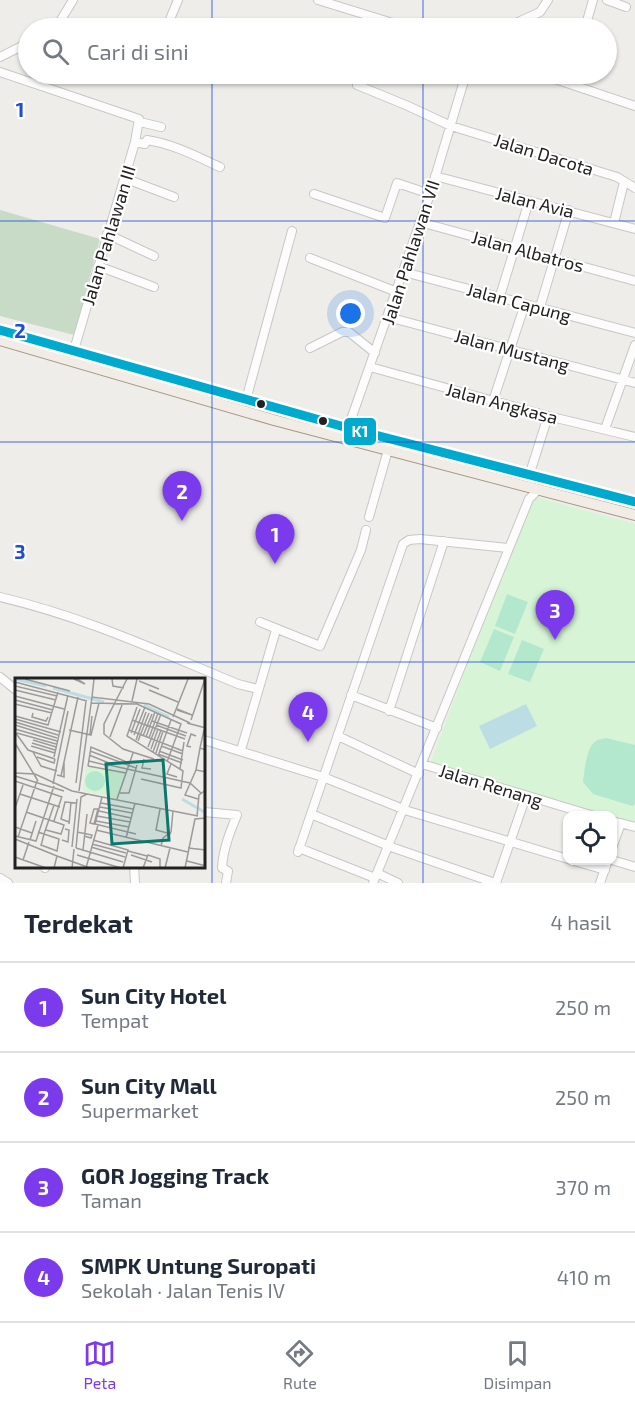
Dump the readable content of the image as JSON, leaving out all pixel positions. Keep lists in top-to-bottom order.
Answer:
{
  "streets": {
    "street": [
      "Jalan Dacota",
      "Jalan Avia",
      "Jalan Pahlawan III",
      "Jalan Albatros",
      "Jalan Pahlawan VII",
      "Jalan Capung",
      "Jalan Mustang",
      "Jalan Angkasa",
      "Jalan Renang"
    ]
  },
  "crossings": [
    ["Jalan Dacota", "Jalan Pahlawan VII"],
    ["Jalan Avia", "Jalan Pahlawan VII"],
    ["Jalan Albatros", "Jalan Pahlawan VII"],
    ["Jalan Pahlawan VII", "Jalan Capung"],
    ["Jalan Pahlawan VII", "Jalan Mustang"],
    ["Jalan Pahlawan VII", "Jalan Angkasa"]
  ],
  "lines": ["transit line K1"],
  "page": {
    "search": "Cari di sini",
    "pins": [
      "2",
      "1",
      "3",
      "4"
    ],
    "heading": ["Terdekat", "4 hasil"],
    "list": [
      {
        "mark": "1",
        "name": "Sun City Hotel",
        "note": "Tempat",
        "value": "250 m"
      },
      {
        "mark": "2",
        "name": "Sun City Mall",
        "note": "Supermarket",
        "value": "250 m"
      },
      {
        "mark": "3",
        "name": "GOR Jogging Track",
        "note": "Taman",
        "value": "370 m"
      },
      {
        "mark": "4",
        "name": "SMPK Untung Suropati",
        "note": "Sekolah · Jalan Tenis IV",
        "value": "410 m"
      }
    ],
    "nav": ["Peta", "Rute", "Disimpan"]
  },
  "grid": {
    "rows": ["1", "2", "3"]
  }
}
